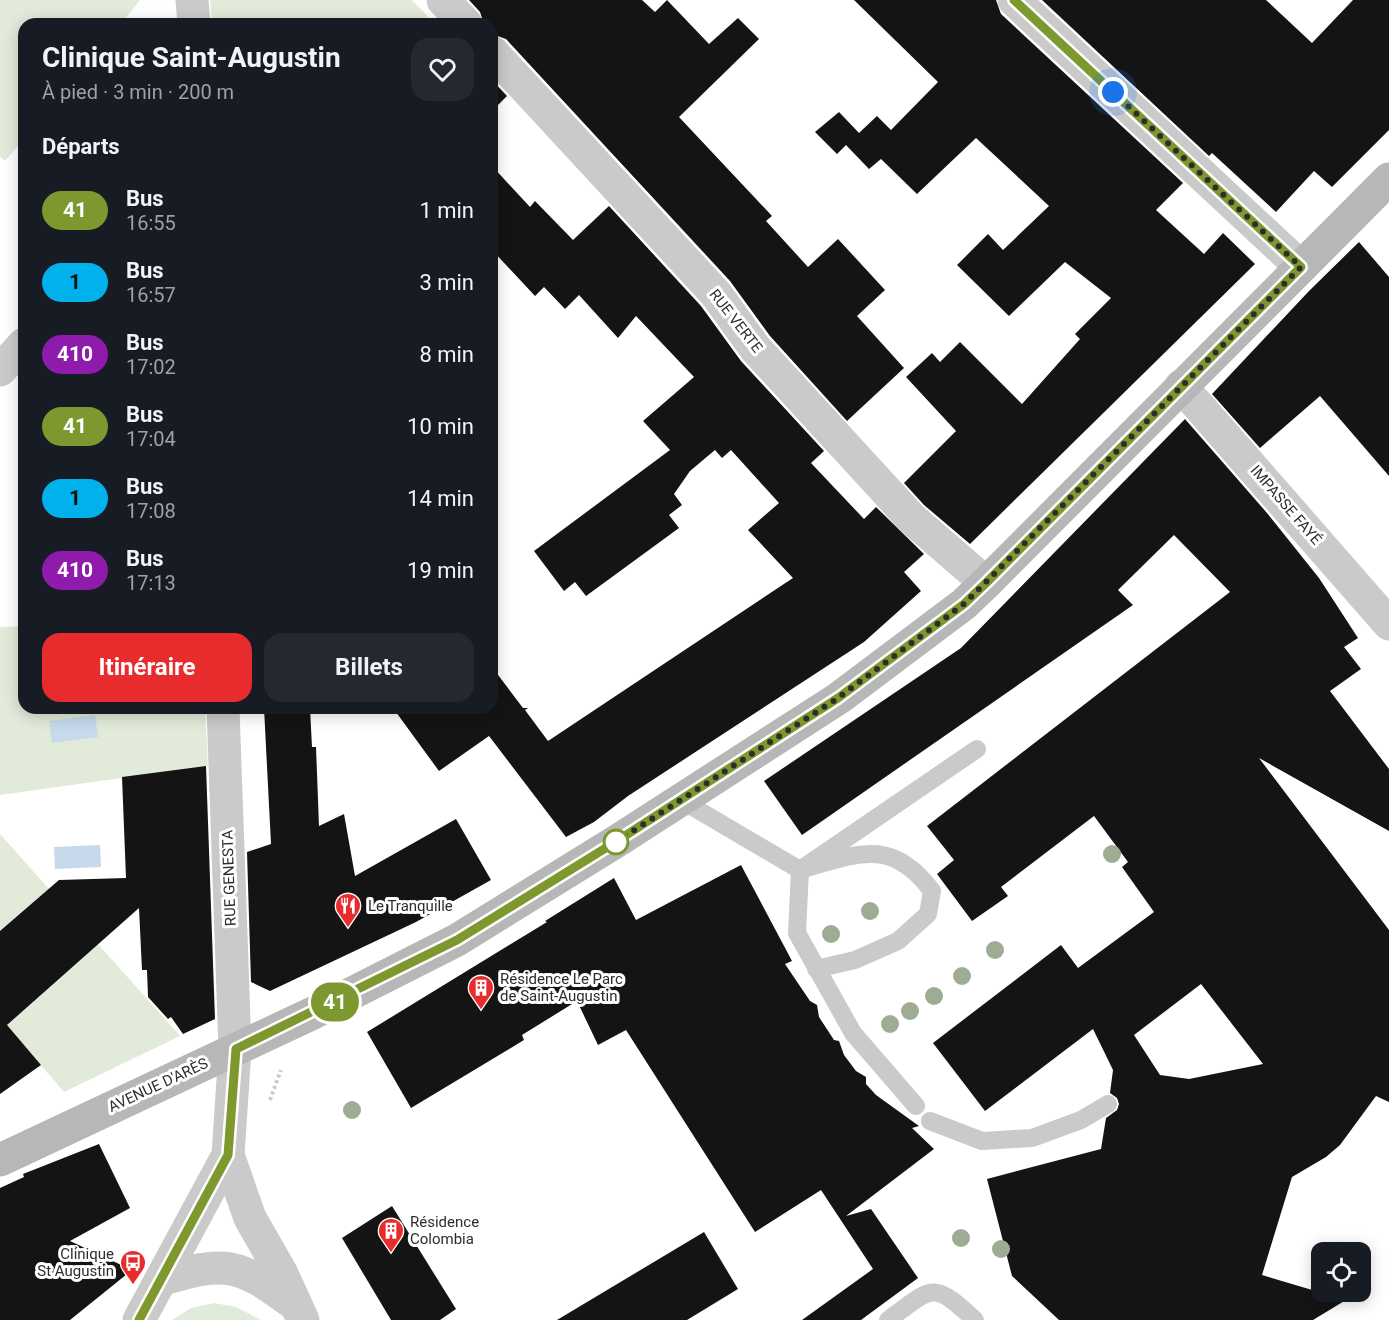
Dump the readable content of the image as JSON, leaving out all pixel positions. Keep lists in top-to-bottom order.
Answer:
{
  "streets": {
    "main road": ["AVENUE D'ARÈS"],
    "street": ["RUE VERTE", "IMPASSE FAYÉ", "RUE GENESTA"]
  },
  "crossings": [
    ["RUE VERTE", "AVENUE D'ARÈS"],
    ["IMPASSE FAYÉ", "AVENUE D'ARÈS"],
    ["RUE GENESTA", "AVENUE D'ARÈS"]
  ],
  "places": {
    "restaurant": ["Le Tranquille"],
    "building": ["Résidence Le Parc de Saint-Augustin", "Résidence Colombia"],
    "bus stop": ["Clinique St Augustin"]
  },
  "lines": ["bus line 41"],
  "page": {
    "on_map": "41",
    "heading": [
      ["Clinique Saint-Augustin", "À pied · 3 min · 200 m"],
      "Départs"
    ],
    "list": [
      {
        "mark": "41",
        "name": "Bus",
        "note": "16:55",
        "value": "1 min"
      },
      {
        "mark": "1",
        "name": "Bus",
        "note": "16:57",
        "value": "3 min"
      },
      {
        "mark": "410",
        "name": "Bus",
        "note": "17:02",
        "value": "8 min"
      },
      {
        "mark": "41",
        "name": "Bus",
        "note": "17:04",
        "value": "10 min"
      },
      {
        "mark": "1",
        "name": "Bus",
        "note": "17:08",
        "value": "14 min"
      },
      {
        "mark": "410",
        "name": "Bus",
        "note": "17:13",
        "value": "19 min"
      }
    ],
    "buttons": ["Itinéraire", "Billets"]
  }
}
